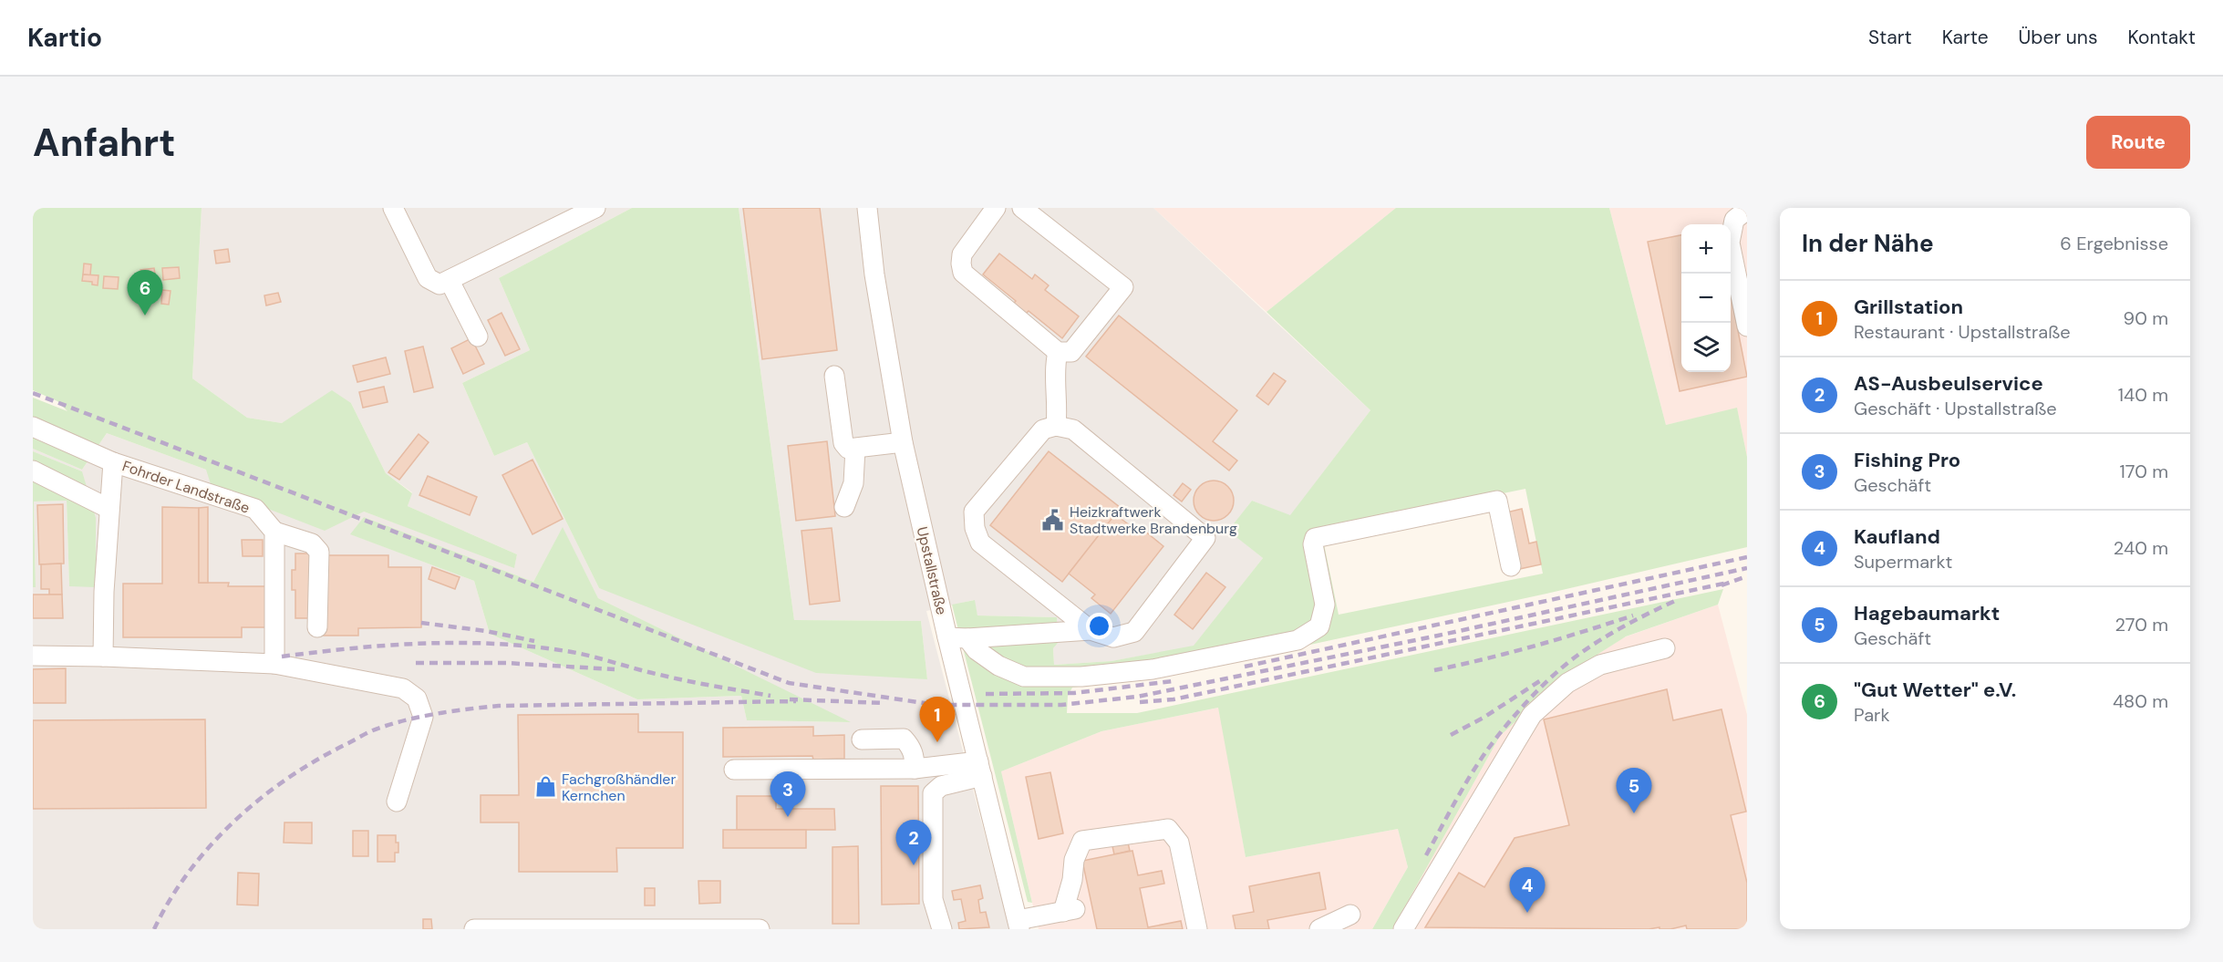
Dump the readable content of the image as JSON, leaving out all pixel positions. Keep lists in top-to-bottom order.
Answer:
{
  "streets": {
    "street": ["Fohrder Landstraße", "Upstallstraße"]
  },
  "places": {
    "public building": ["Heizkraftwerk Stadtwerke Brandenburg"],
    "shop": ["Fachgroßhändler Kernchen"]
  },
  "page": {
    "header": "Kartio",
    "nav": [
      "Start",
      "Karte",
      "Über uns",
      "Kontakt"
    ],
    "buttons": "Route",
    "title": "Anfahrt",
    "heading": ["In der Nähe", "6 Ergebnisse"],
    "map_buttons": ["+", "−"],
    "pins": [
      "6",
      "1",
      "5",
      "3",
      "2",
      "4"
    ],
    "list": [
      {
        "mark": "1",
        "name": "Grillstation",
        "note": "Restaurant · Upstallstraße",
        "value": "90 m"
      },
      {
        "mark": "2",
        "name": "AS-Ausbeulservice",
        "note": "Geschäft · Upstallstraße",
        "value": "140 m"
      },
      {
        "mark": "3",
        "name": "Fishing Pro",
        "note": "Geschäft",
        "value": "170 m"
      },
      {
        "mark": "4",
        "name": "Kaufland",
        "note": "Supermarkt",
        "value": "240 m"
      },
      {
        "mark": "5",
        "name": "Hagebaumarkt",
        "note": "Geschäft",
        "value": "270 m"
      },
      {
        "mark": "6",
        "name": "\"Gut Wetter\" e.V.",
        "note": "Park",
        "value": "480 m"
      }
    ]
  }
}
